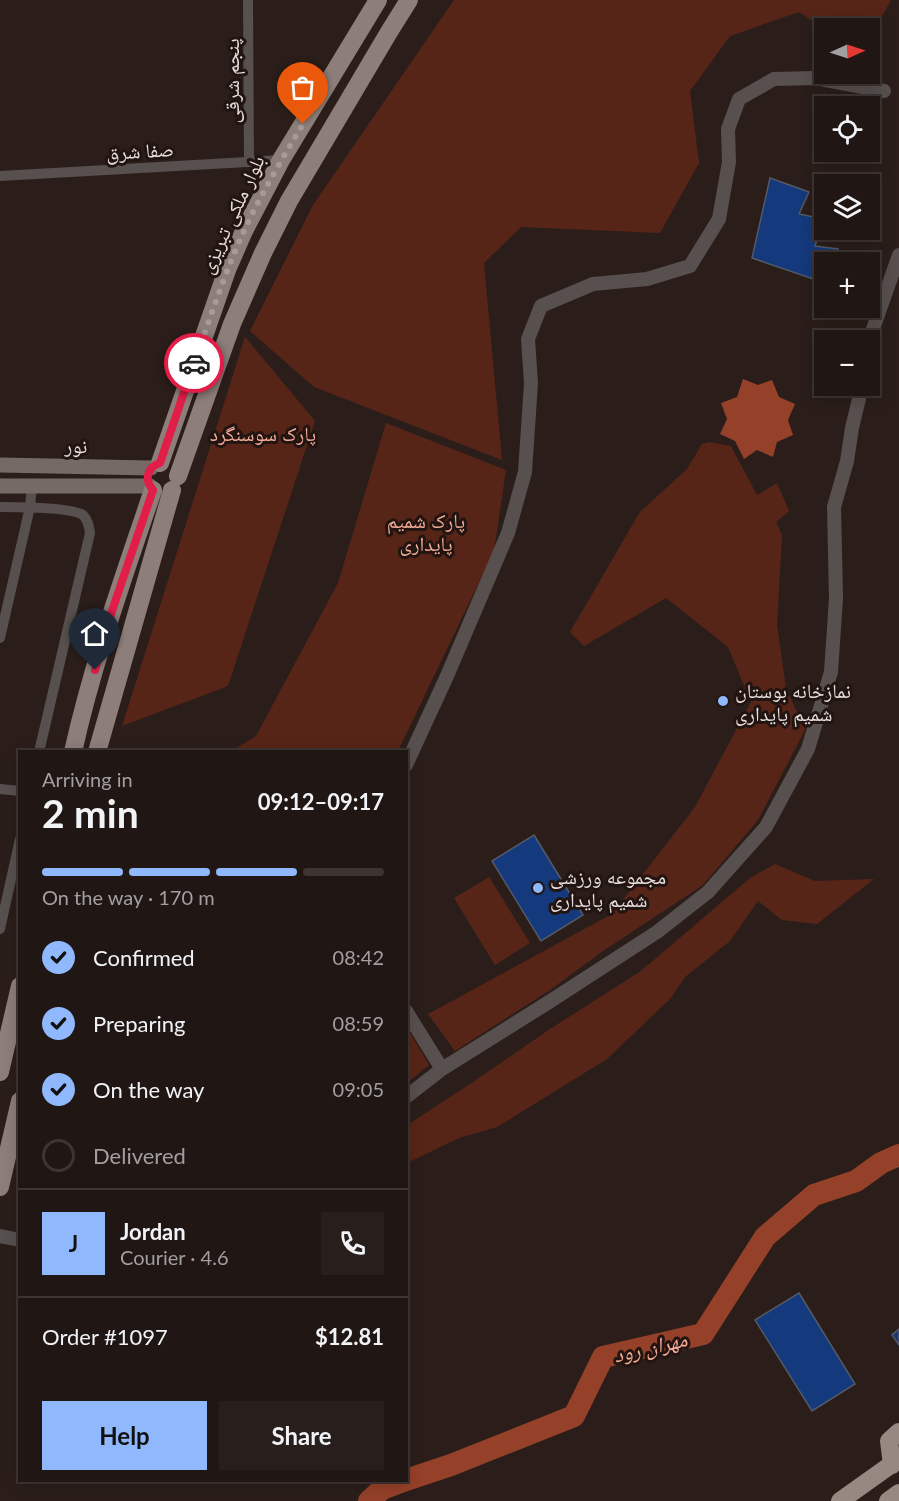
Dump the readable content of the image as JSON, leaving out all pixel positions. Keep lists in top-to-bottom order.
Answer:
{
  "streets": {
    "main road": ["بلوار ملکى تبریزى", "نور"],
    "street": ["پنجم شرقی", "صفا شرق"]
  },
  "crossings": [
    ["پنجم شرقی", "صفا شرق"],
    ["صفا شرق", "بلوار ملکى تبریزى"],
    ["بلوار ملکى تبریزى", "نور"]
  ],
  "water": ["مهران رود"],
  "parks": ["پارک سوسنگرد", "پارک شمیم پایداری"],
  "places": ["نمازخانه بوستان شمیم پایداری", "مجموعه ورزشی شمیم پایداری"],
  "north": "right",
  "page": {
    "map_buttons": ["+", "−"],
    "heading": ["2 min", "Arriving in", "09:12–09:17"],
    "panel": [
      "Jordan",
      "Courier · 4.6",
      "Order #1097",
      "$12.81"
    ],
    "bar": "On the way · 170 m",
    "list": [
      ["Confirmed", "08:42"],
      ["Preparing", "08:59"],
      ["On the way", "09:05"],
      "Delivered"
    ],
    "round": "J",
    "buttons": ["Help", "Share"]
  }
}
